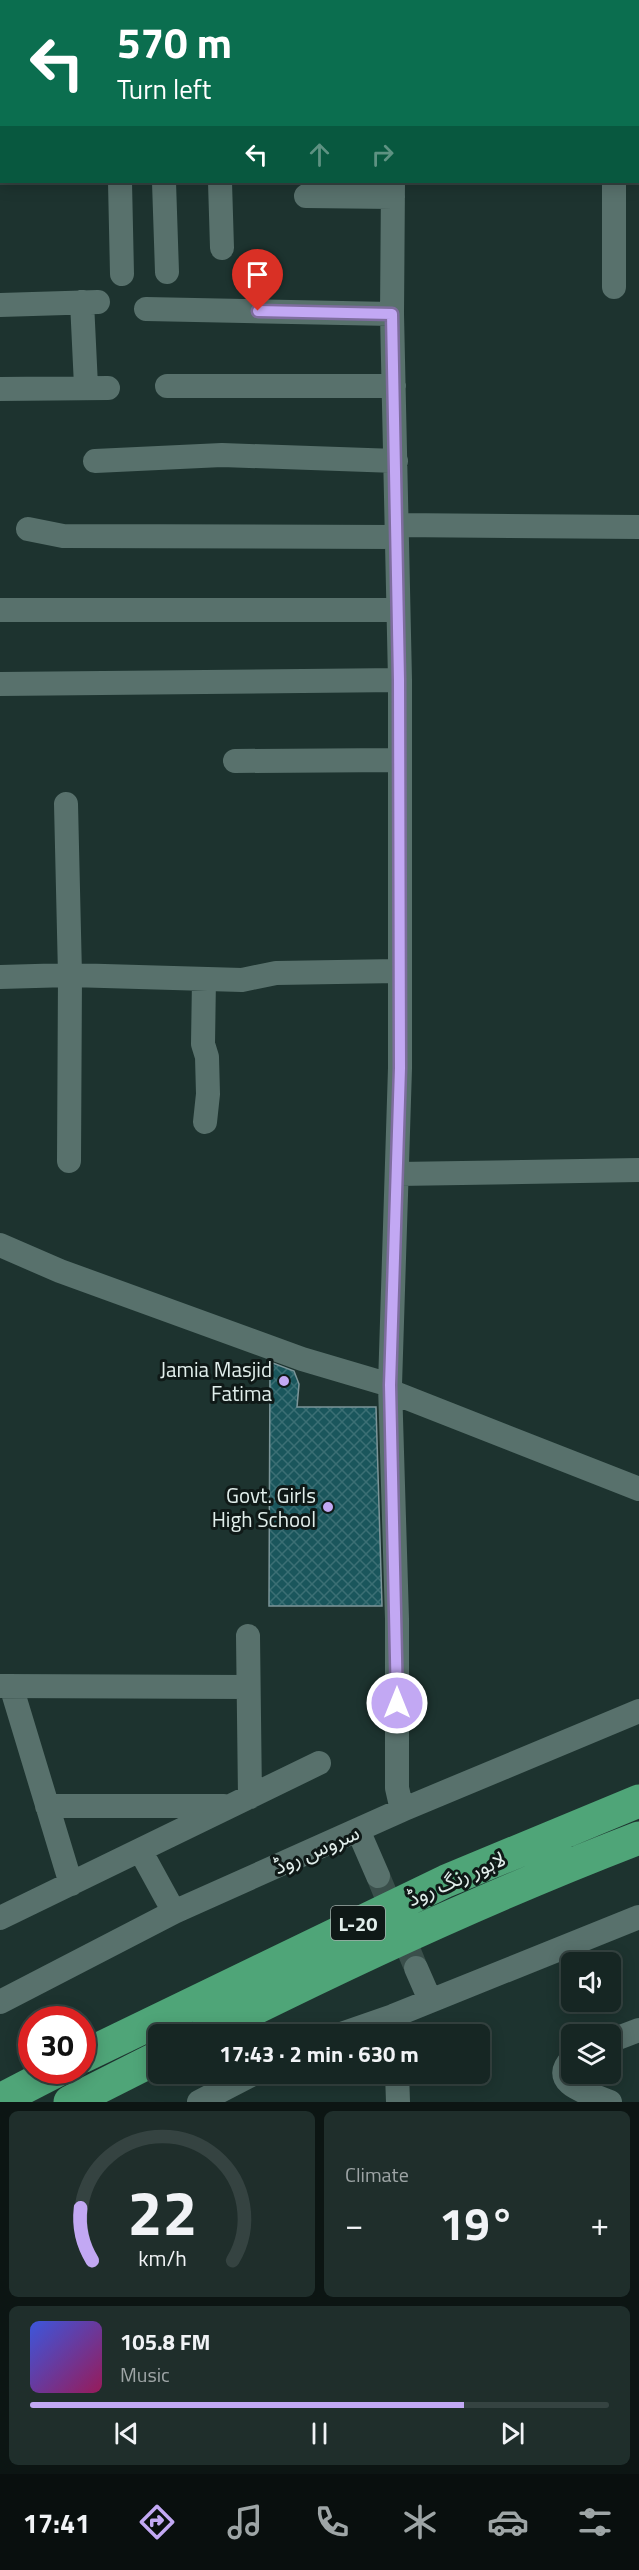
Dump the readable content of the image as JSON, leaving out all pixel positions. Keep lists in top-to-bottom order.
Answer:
{
  "streets": {
    "highway": ["لاہور رنگ روڈ", "L-20"],
    "street": ["سروس روڈ"]
  },
  "places": ["Jamia Masjid Fatima", "Govt. Girls High School"],
  "page": {
    "turn": ["570 m", "Turn left"],
    "limit": "30",
    "trip": "17:43 · 2 min · 630 m",
    "tile": "Climate",
    "heat": ["−", "19°", "+"],
    "song": ["105.8 FM", "Music"],
    "tabs": "17:41",
    "gauge": ["22", "km/h"]
  }
}
